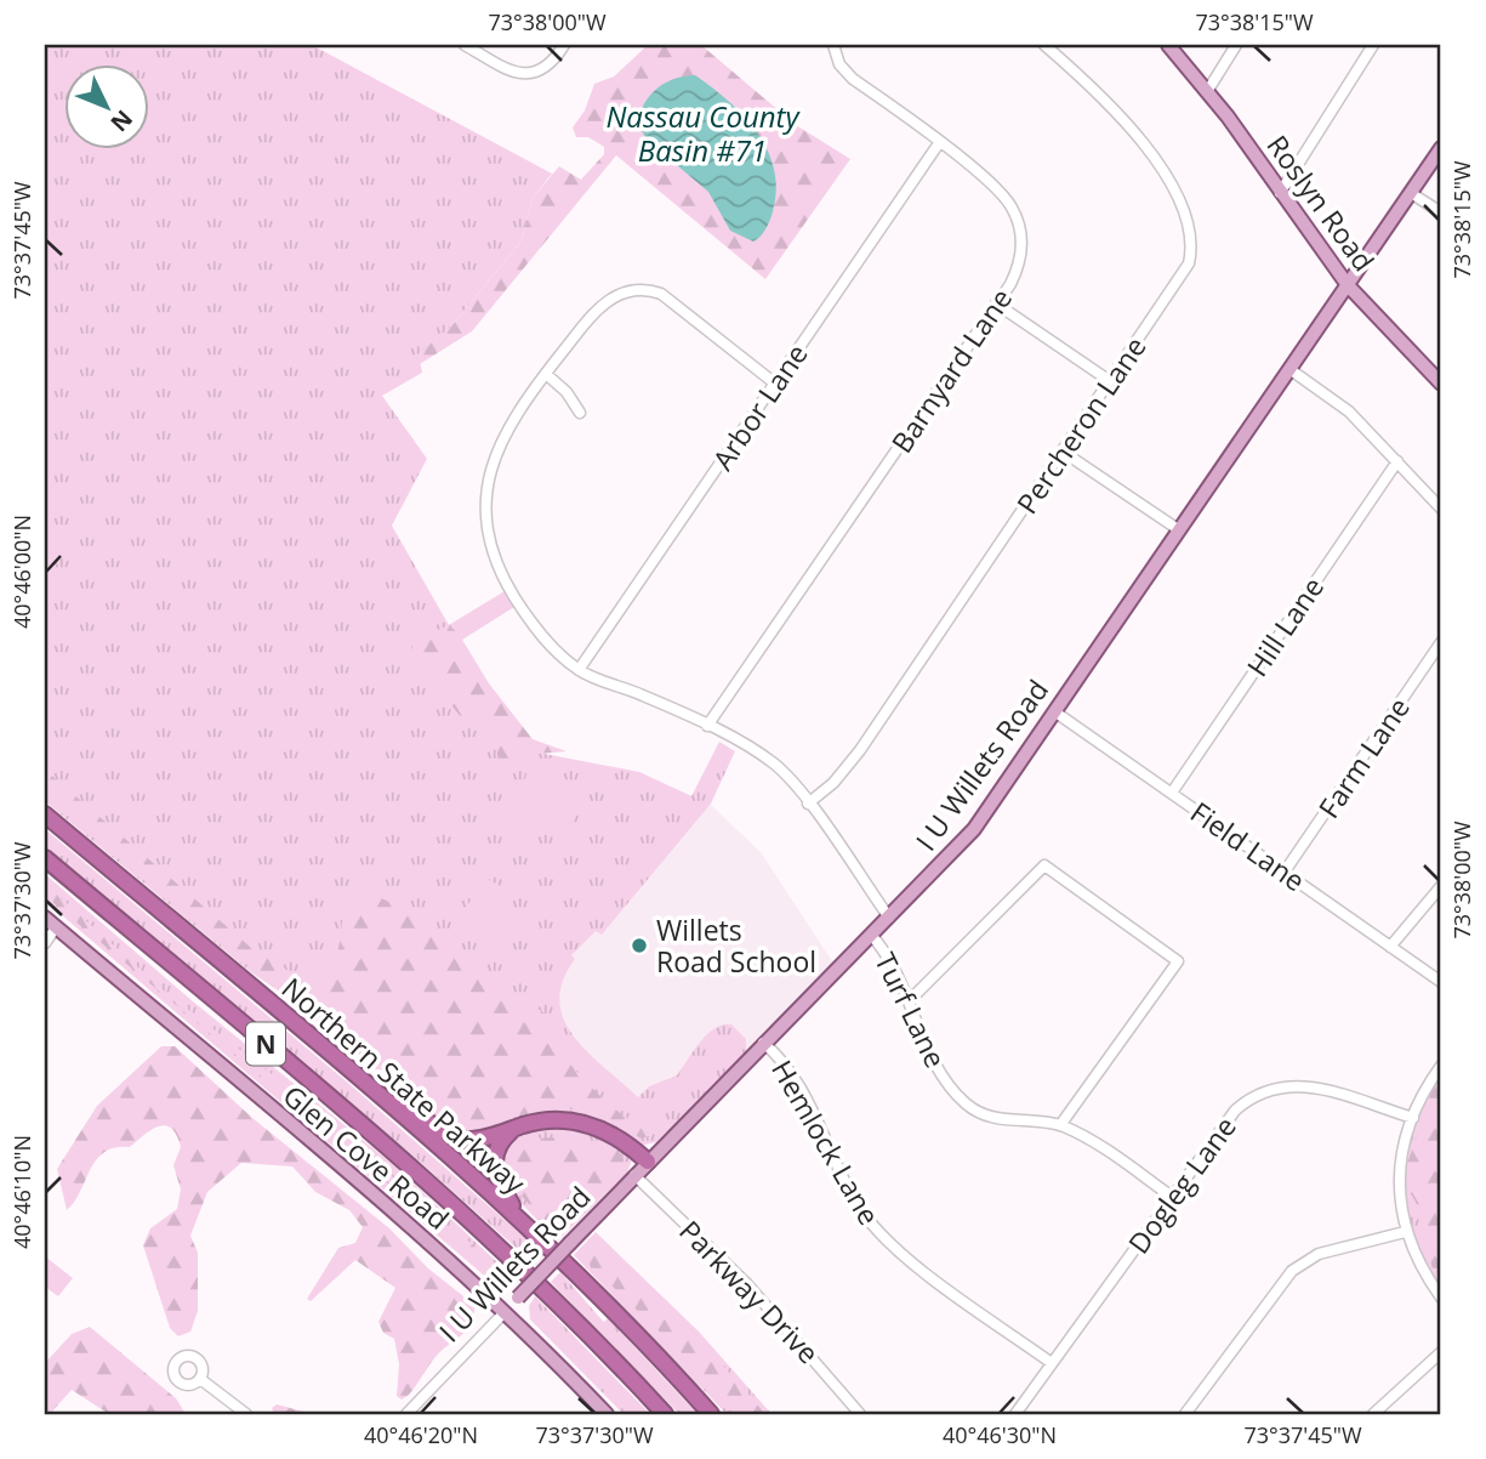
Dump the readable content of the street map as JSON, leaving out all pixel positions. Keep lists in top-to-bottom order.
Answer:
{
  "streets": {
    "highway": ["N", "Northern State Parkway"],
    "main road": ["Roslyn Road", "I U Willets Road", "Glen Cove Road"],
    "street": [
      "Barnyard Lane",
      "Arbor Lane",
      "Percheron Lane",
      "Hill Lane",
      "Farm Lane",
      "Field Lane",
      "Turf Lane",
      "Hemlock Lane",
      "Dogleg Lane",
      "Parkway Drive"
    ]
  },
  "crossings": [
    ["Roslyn Road", "I U Willets Road"],
    ["Barnyard Lane", "Arbor Lane"],
    ["Hill Lane", "Field Lane"],
    ["Farm Lane", "Field Lane"],
    ["I U Willets Road", "Field Lane"],
    ["I U Willets Road", "Turf Lane"],
    ["I U Willets Road", "Hemlock Lane"],
    ["I U Willets Road", "Glen Cove Road"],
    ["I U Willets Road", "Parkway Drive"],
    ["Turf Lane", "Dogleg Lane"],
    ["Hemlock Lane", "Dogleg Lane"]
  ],
  "water": ["Nassau County Basin #71"],
  "places": ["Willets Road School"],
  "north": "bottom right",
  "coordinates": [
    "73°38'00\"W",
    "73°38'15\"W",
    "73°37'45\"W",
    "40°46'00\"N",
    "73°37'30\"W",
    "40°46'10\"N",
    "40°46'20\"N",
    "40°46'30\"N"
  ]
}
